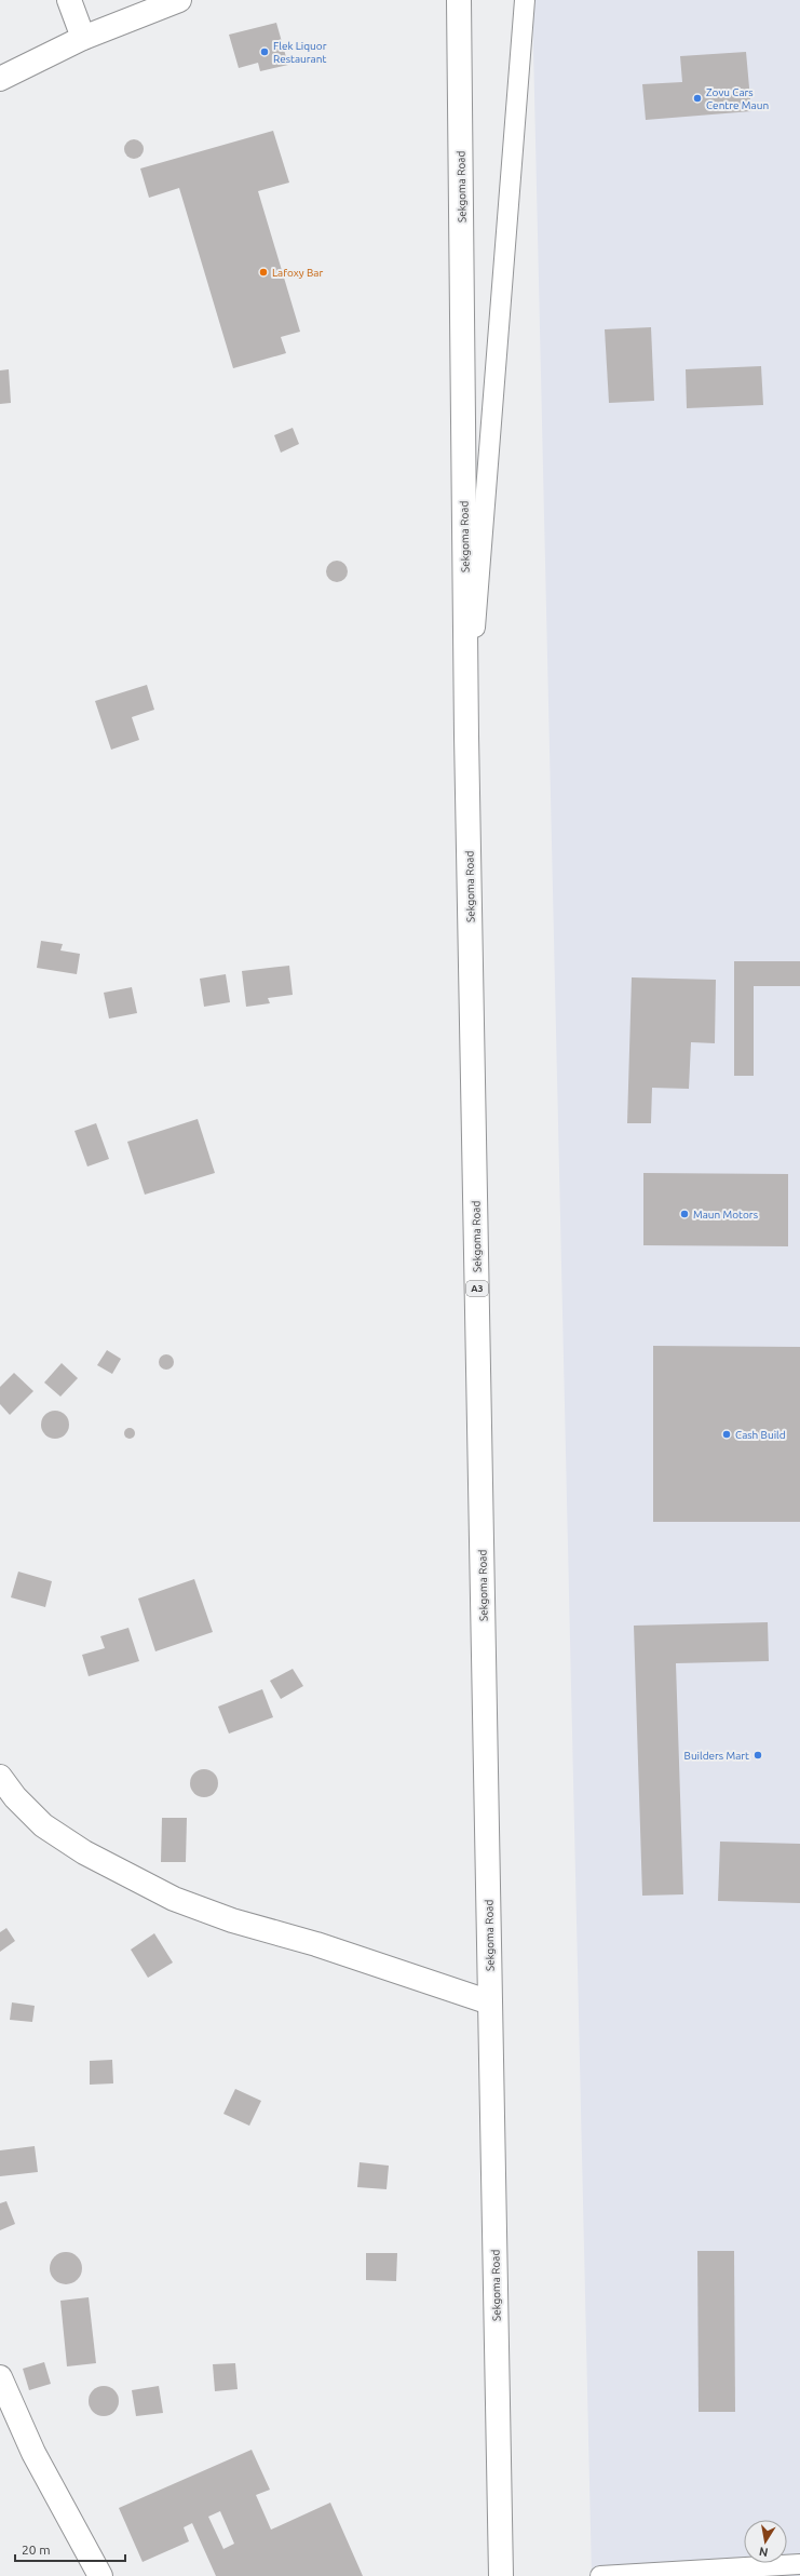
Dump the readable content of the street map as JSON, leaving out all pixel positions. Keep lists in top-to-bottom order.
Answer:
{
  "streets": {
    "main road": ["Sekgoma Road", "A3"]
  },
  "places": [
    "Flek Liquor Restaurant",
    "Zovu Cars Centre Maun",
    "Lafoxy Bar",
    "Maun Motors",
    "Cash Build",
    "Builders Mart"
  ],
  "scale_bar": "20 m",
  "north": "bottom"
}
